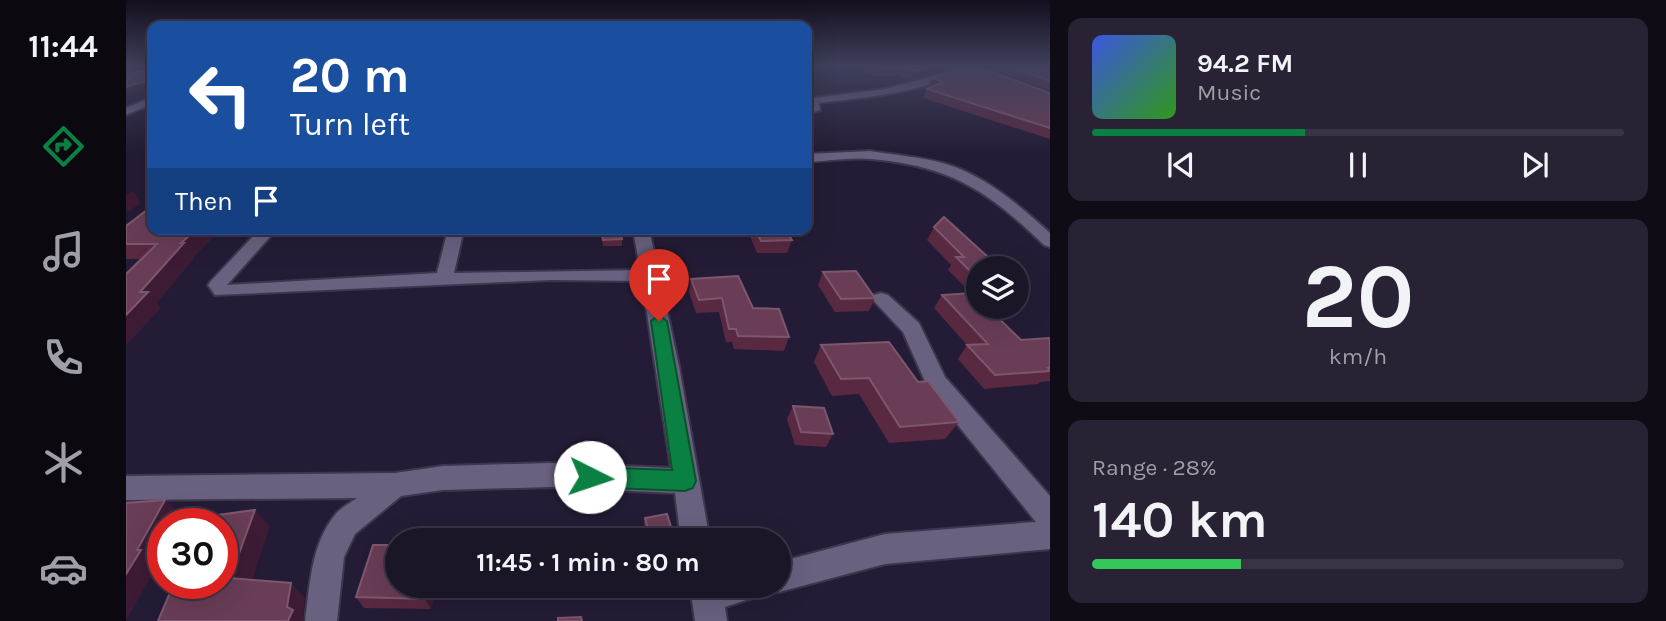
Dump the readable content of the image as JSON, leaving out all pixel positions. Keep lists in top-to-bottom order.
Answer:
{
  "page": {
    "tabs": "11:44",
    "turn": ["20 m", "Turn left"],
    "song": ["94.2 FM", "Music"],
    "then": "Then",
    "tile": [
      ["20", "km/h"],
      ["Range · 28%", "140 km"]
    ],
    "limit": "30",
    "trip": "11:45 · 1 min · 80 m"
  }
}
